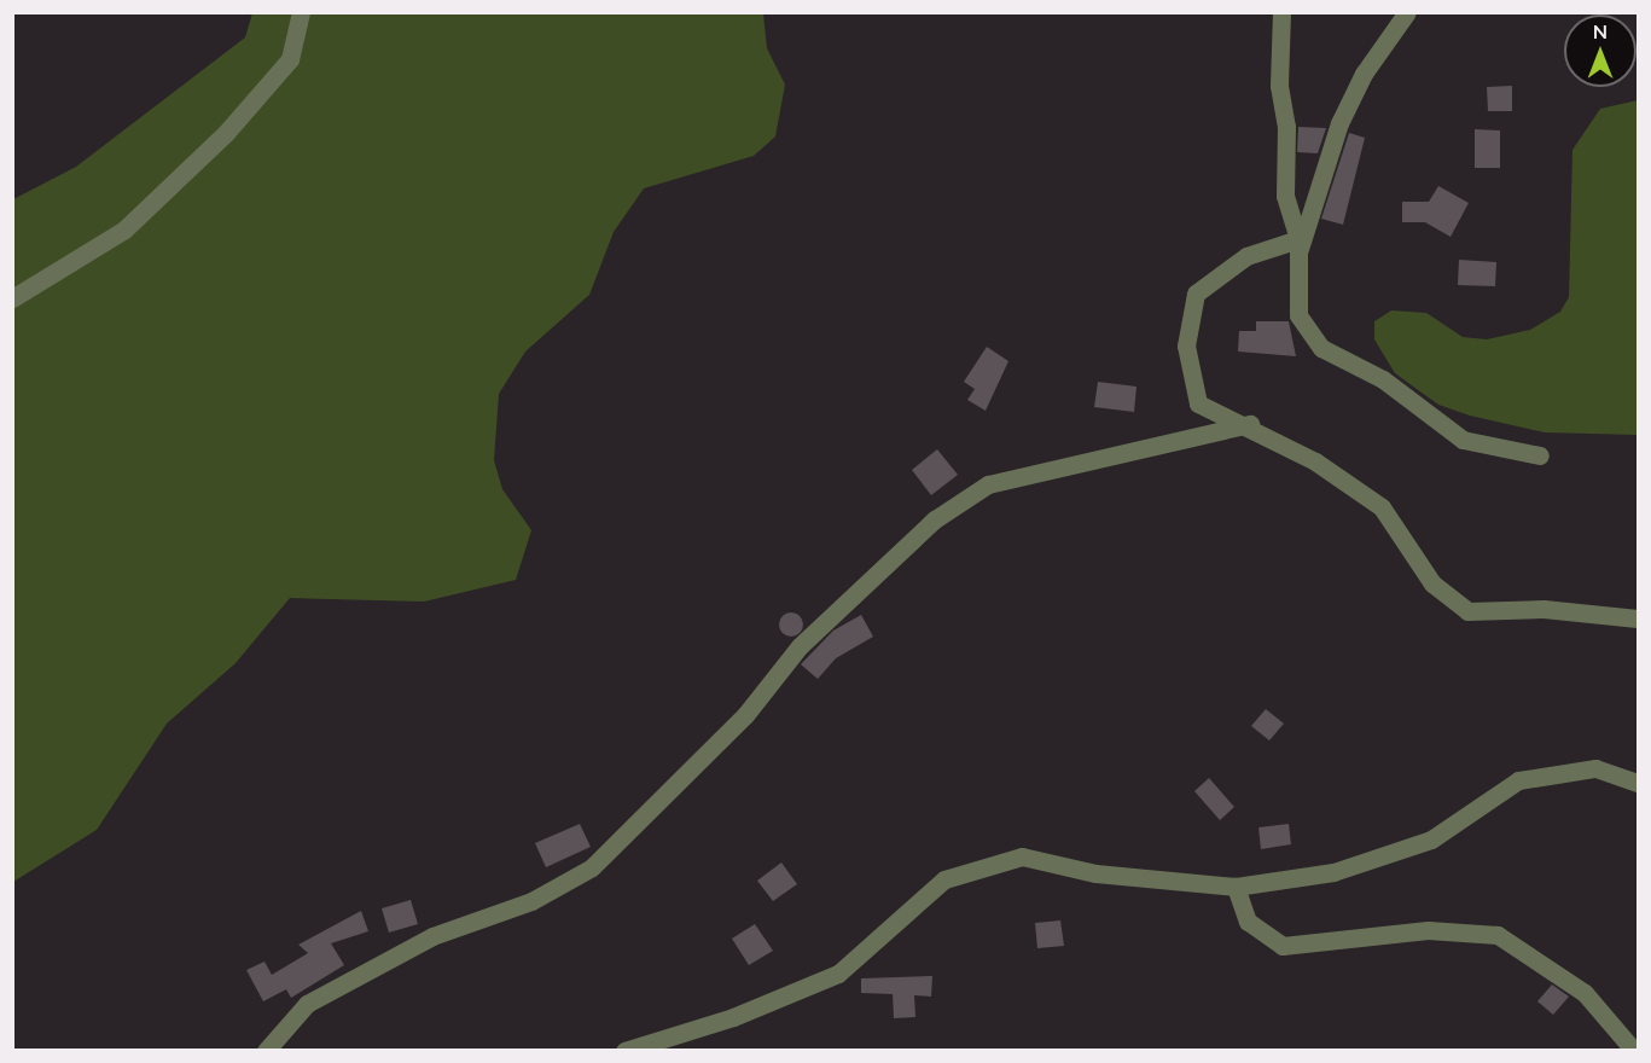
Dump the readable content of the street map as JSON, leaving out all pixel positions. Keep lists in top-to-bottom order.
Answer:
{
  "north": "top"
}
